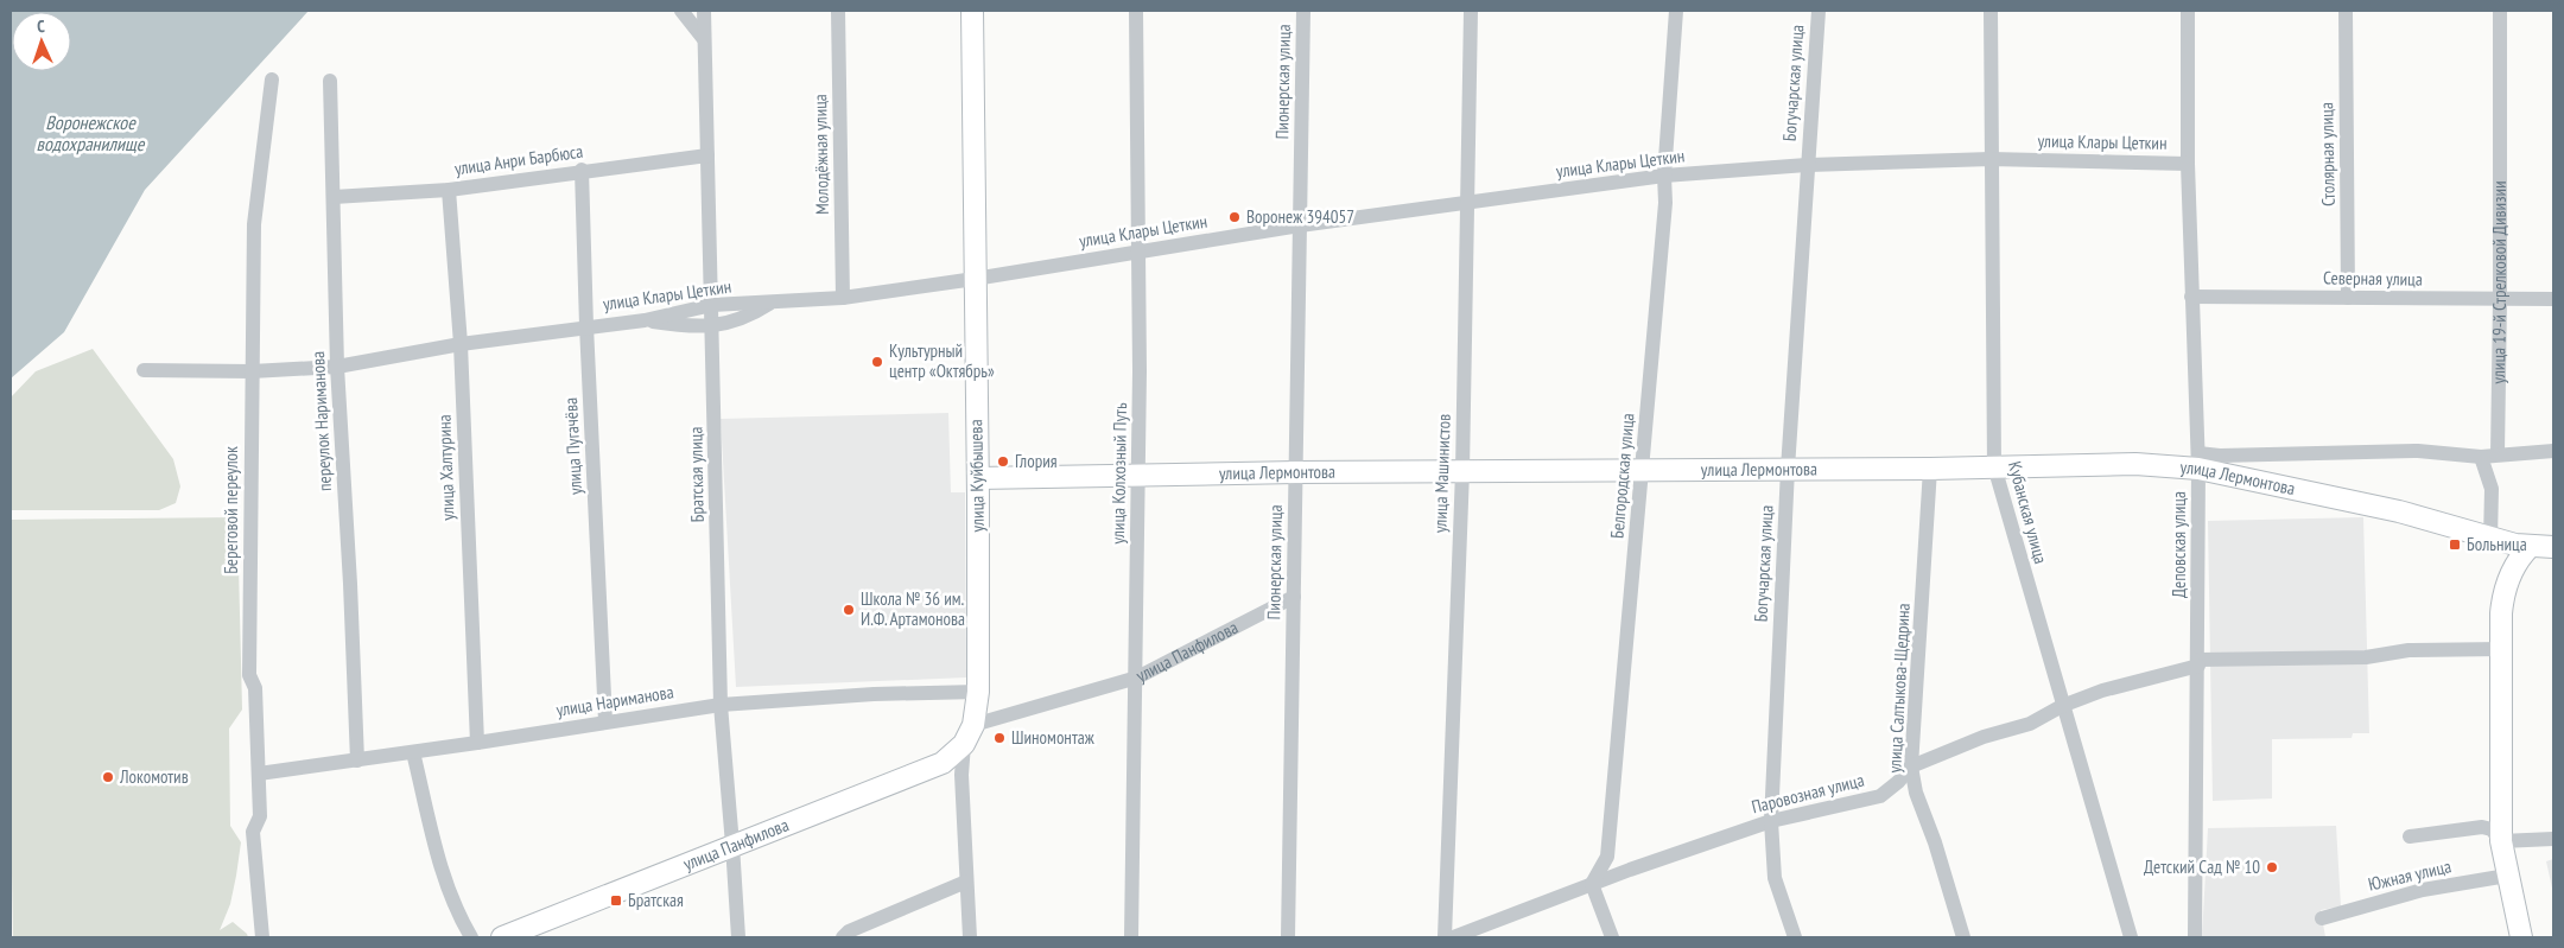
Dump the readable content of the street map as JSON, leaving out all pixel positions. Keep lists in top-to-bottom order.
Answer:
{
  "streets": {
    "street": [
      "Пионерская улица",
      "Богучарская улица",
      "улица Клары Цеткин",
      "Молодёжная улица",
      "Столярная улица",
      "улица Анри Барбюса",
      "Северная улица",
      "улица 19-й Стрелковой Дивизии",
      "переулок Нариманова",
      "улица Пугачёва",
      "улица Халтурина",
      "улица Лермонтова",
      "улица Колхозный Путь",
      "улица Машинистов",
      "Братская улица",
      "улица Куйбышева",
      "Белгородская улица",
      "Береговой переулок",
      "Кубанская улица",
      "Деповская улица",
      "улица Панфилова",
      "улица Салтыкова-Щедрина",
      "улица Нариманова",
      "Паровозная улица",
      "Южная улица"
    ]
  },
  "crossings": [
    ["Пионерская улица", "улица Клары Цеткин"],
    ["Пионерская улица", "улица Лермонтова"],
    ["Пионерская улица", "улица Панфилова"],
    ["Богучарская улица", "улица Клары Цеткин"],
    ["Богучарская улица", "улица Лермонтова"],
    ["Богучарская улица", "Паровозная улица"],
    ["улица Клары Цеткин", "Молодёжная улица"],
    ["улица Клары Цеткин", "переулок Нариманова"],
    ["улица Клары Цеткин", "улица Пугачёва"],
    ["улица Клары Цеткин", "улица Халтурина"],
    ["улица Клары Цеткин", "улица Колхозный Путь"],
    ["улица Клары Цеткин", "улица Машинистов"],
    ["улица Клары Цеткин", "Братская улица"],
    ["улица Клары Цеткин", "улица Куйбышева"],
    ["улица Клары Цеткин", "Белгородская улица"],
    ["улица Клары Цеткин", "Береговой переулок"],
    ["улица Клары Цеткин", "Кубанская улица"],
    ["улица Клары Цеткин", "Деповская улица"],
    ["Столярная улица", "Северная улица"],
    ["улица Анри Барбюса", "переулок Нариманова"],
    ["улица Анри Барбюса", "улица Пугачёва"],
    ["улица Анри Барбюса", "улица Халтурина"],
    ["улица Анри Барбюса", "Братская улица"],
    ["Северная улица", "улица 19-й Стрелковой Дивизии"],
    ["Северная улица", "Деповская улица"],
    ["переулок Нариманова", "улица Нариманова"],
    ["улица Пугачёва", "улица Нариманова"],
    ["улица Халтурина", "улица Нариманова"],
    ["улица Лермонтова", "улица Колхозный Путь"],
    ["улица Лермонтова", "улица Машинистов"],
    ["улица Лермонтова", "улица Куйбышева"],
    ["улица Лермонтова", "Белгородская улица"],
    ["улица Лермонтова", "Кубанская улица"],
    ["улица Лермонтова", "Деповская улица"],
    ["улица Лермонтова", "улица Салтыкова-Щедрина"],
    ["улица Колхозный Путь", "улица Панфилова"],
    ["Братская улица", "улица Панфилова"],
    ["Братская улица", "улица Нариманова"],
    ["улица Куйбышева", "улица Панфилова"],
    ["улица Куйбышева", "улица Нариманова"],
    ["Белгородская улица", "Паровозная улица"],
    ["Береговой переулок", "улица Нариманова"],
    ["Кубанская улица", "Паровозная улица"],
    ["Деповская улица", "Паровозная улица"],
    ["улица Салтыкова-Щедрина", "Паровозная улица"]
  ],
  "water": ["Воронежское водохранилище"],
  "places": {
    "other": [
      "Воронеж 394057",
      "Культурный центр «Октябрь»",
      "Глория",
      "Школа № 36 им. И.Ф. Артамонова",
      "Шиномонтаж",
      "Локомотив",
      "Детский Сад № 10"
    ],
    "transit": ["Больница", "Братская"]
  },
  "north": "top"
}
